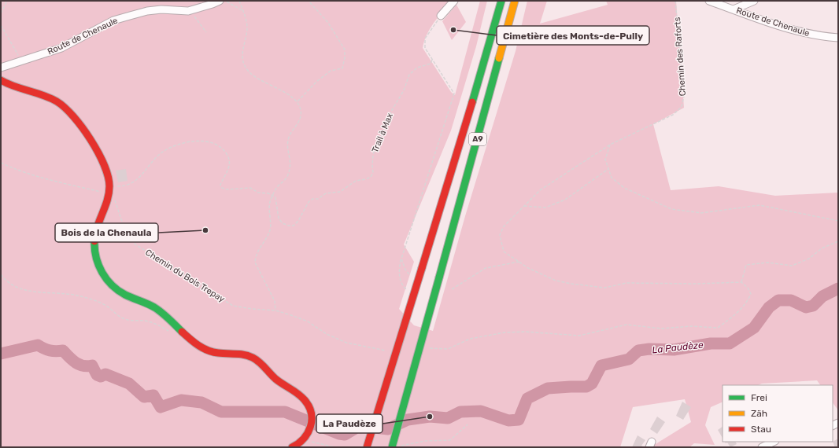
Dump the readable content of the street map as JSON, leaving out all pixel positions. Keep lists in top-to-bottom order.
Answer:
{
  "streets": {
    "main road": ["A9"],
    "street": ["Route de Chenaule"],
    "path": ["Chemin des Raforts", "Trail à Max", "Chemin du Bois Trepay"]
  },
  "water": ["La Paudèze"],
  "places": ["Cimetière des Monts-de-Pully", "Bois de la Chenaula", "La Paudèze"],
  "legend": ["Frei", "Zäh", "Stau"]
}
